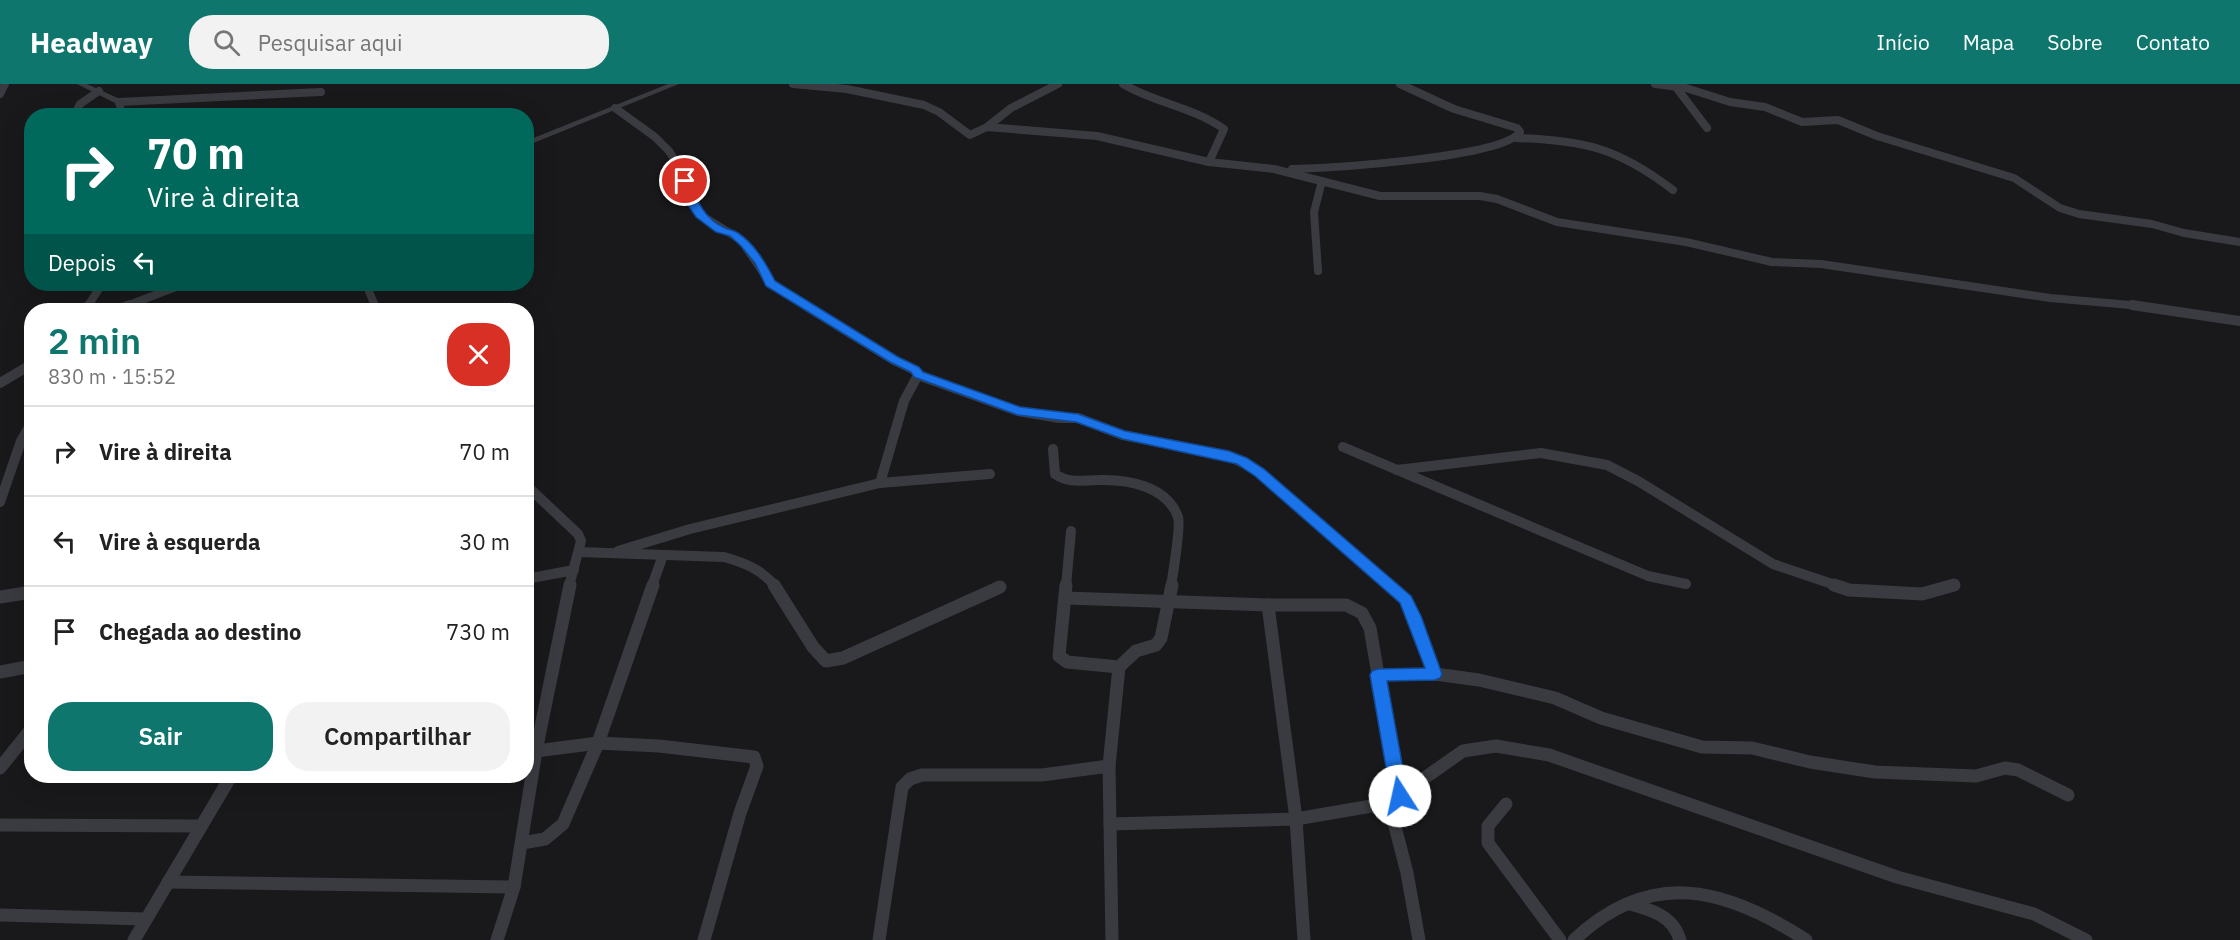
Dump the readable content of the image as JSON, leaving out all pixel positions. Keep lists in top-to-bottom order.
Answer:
{
  "page": {
    "header": "Headway",
    "search": "Pesquisar aqui",
    "nav": [
      "Início",
      "Mapa",
      "Sobre",
      "Contato"
    ],
    "turn": ["70 m", "Vire à direita"],
    "then": "Depois",
    "heading": ["2 min", "830 m · 15:52"],
    "list": [
      {
        "name": "Vire à direita",
        "value": "70 m"
      },
      {
        "name": "Vire à esquerda",
        "value": "30 m"
      },
      {
        "name": "Chegada ao destino",
        "value": "730 m"
      }
    ],
    "buttons": ["Sair", "Compartilhar"]
  }
}
